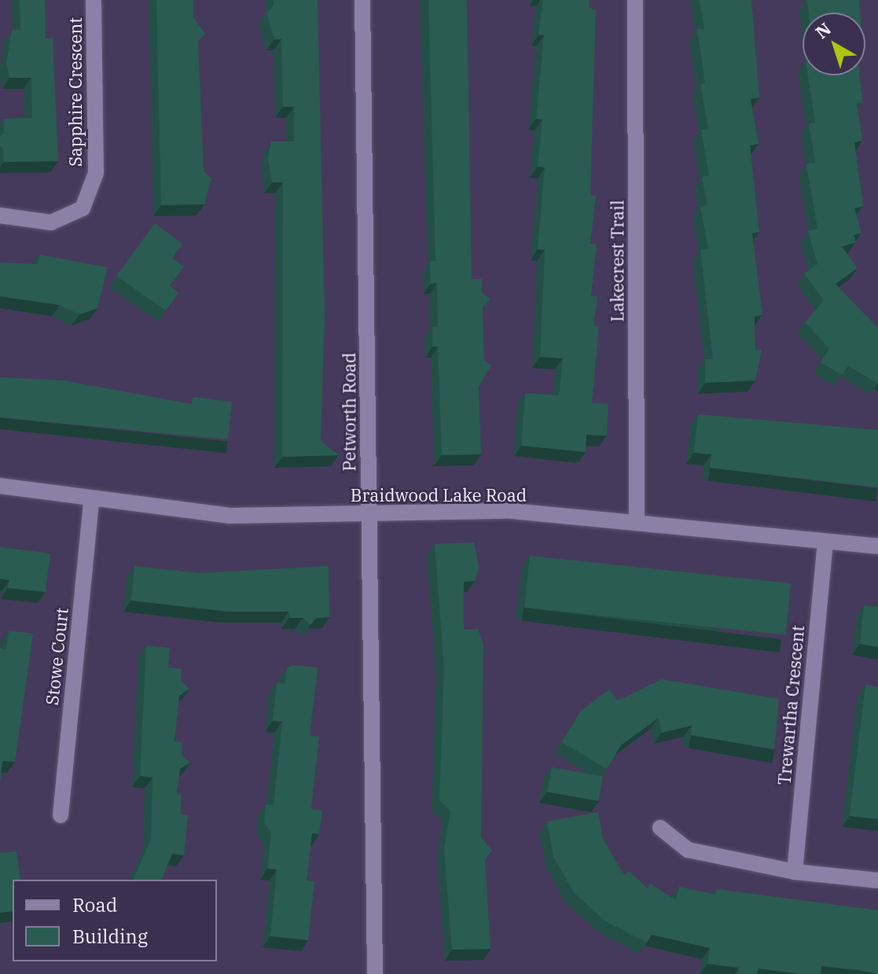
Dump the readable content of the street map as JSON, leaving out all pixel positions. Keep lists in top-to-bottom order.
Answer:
{
  "streets": {
    "street": [
      "Sapphire Crescent",
      "Lakecrest Trail",
      "Petworth Road",
      "Braidwood Lake Road",
      "Stowe Court",
      "Trewartha Crescent"
    ]
  },
  "crossings": [
    ["Lakecrest Trail", "Braidwood Lake Road"],
    ["Petworth Road", "Braidwood Lake Road"],
    ["Braidwood Lake Road", "Stowe Court"],
    ["Braidwood Lake Road", "Trewartha Crescent"]
  ],
  "legend": ["Road", "Building"],
  "north": "top left"
}
